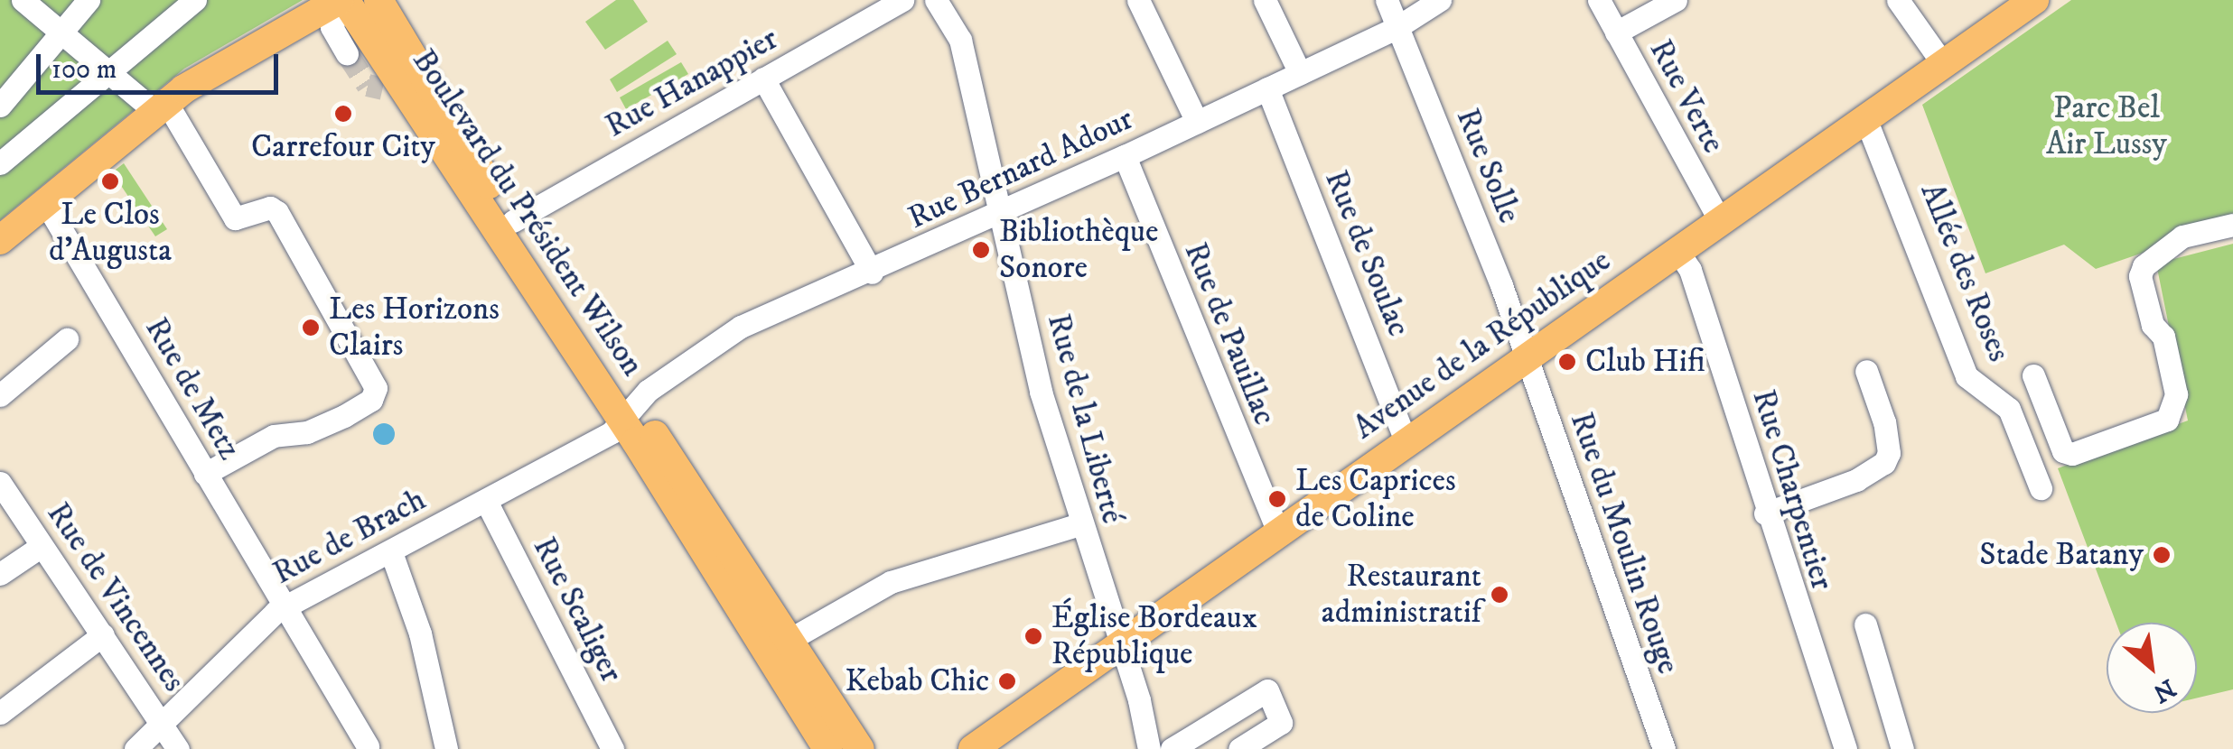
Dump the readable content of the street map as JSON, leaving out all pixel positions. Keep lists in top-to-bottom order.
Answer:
{
  "streets": {
    "main road": ["Boulevard du Président Wilson", "Avenue de la République"],
    "street": [
      "Rue Hanappier",
      "Rue Verte",
      "Rue Solle",
      "Rue Bernard Adour",
      "Rue de Soulac",
      "Allée des Roses",
      "Rue de Pauillac",
      "Rue de Metz",
      "Rue de la Liberté",
      "Rue Charpentier",
      "Rue de Brach",
      "Rue du Moulin Rouge",
      "Rue de Vincennes",
      "Rue Scaliger"
    ]
  },
  "crossings": [
    ["Rue Hanappier", "Boulevard du Président Wilson"],
    ["Rue Verte", "Avenue de la République"],
    ["Rue Solle", "Rue Bernard Adour"],
    ["Rue Solle", "Avenue de la République"],
    ["Rue Solle", "Rue du Moulin Rouge"],
    ["Rue Bernard Adour", "Boulevard du Président Wilson"],
    ["Rue Bernard Adour", "Rue de Soulac"],
    ["Rue Bernard Adour", "Rue de Pauillac"],
    ["Rue Bernard Adour", "Rue de la Liberté"],
    ["Rue Bernard Adour", "Rue de Brach"],
    ["Boulevard du Président Wilson", "Rue de Brach"],
    ["Rue de Soulac", "Avenue de la République"],
    ["Allée des Roses", "Avenue de la République"],
    ["Rue de Pauillac", "Avenue de la République"],
    ["Avenue de la République", "Rue de la Liberté"],
    ["Avenue de la République", "Rue Charpentier"],
    ["Avenue de la République", "Rue du Moulin Rouge"],
    ["Rue de Metz", "Rue de Brach"],
    ["Rue de Brach", "Rue de Vincennes"],
    ["Rue de Brach", "Rue Scaliger"]
  ],
  "parks": ["Parc Bel Air Lussy"],
  "places": [
    "Carrefour City",
    "Le Clos d'Augusta",
    "Bibliothèque Sonore",
    "Les Horizons Clairs",
    "Club Hifi",
    "Les Caprices de Coline",
    "Stade Batany",
    "Restaurant administratif",
    "Église Bordeaux République",
    "Kebab Chic"
  ],
  "scale_bar": "100 m",
  "north": "bottom right"
}
